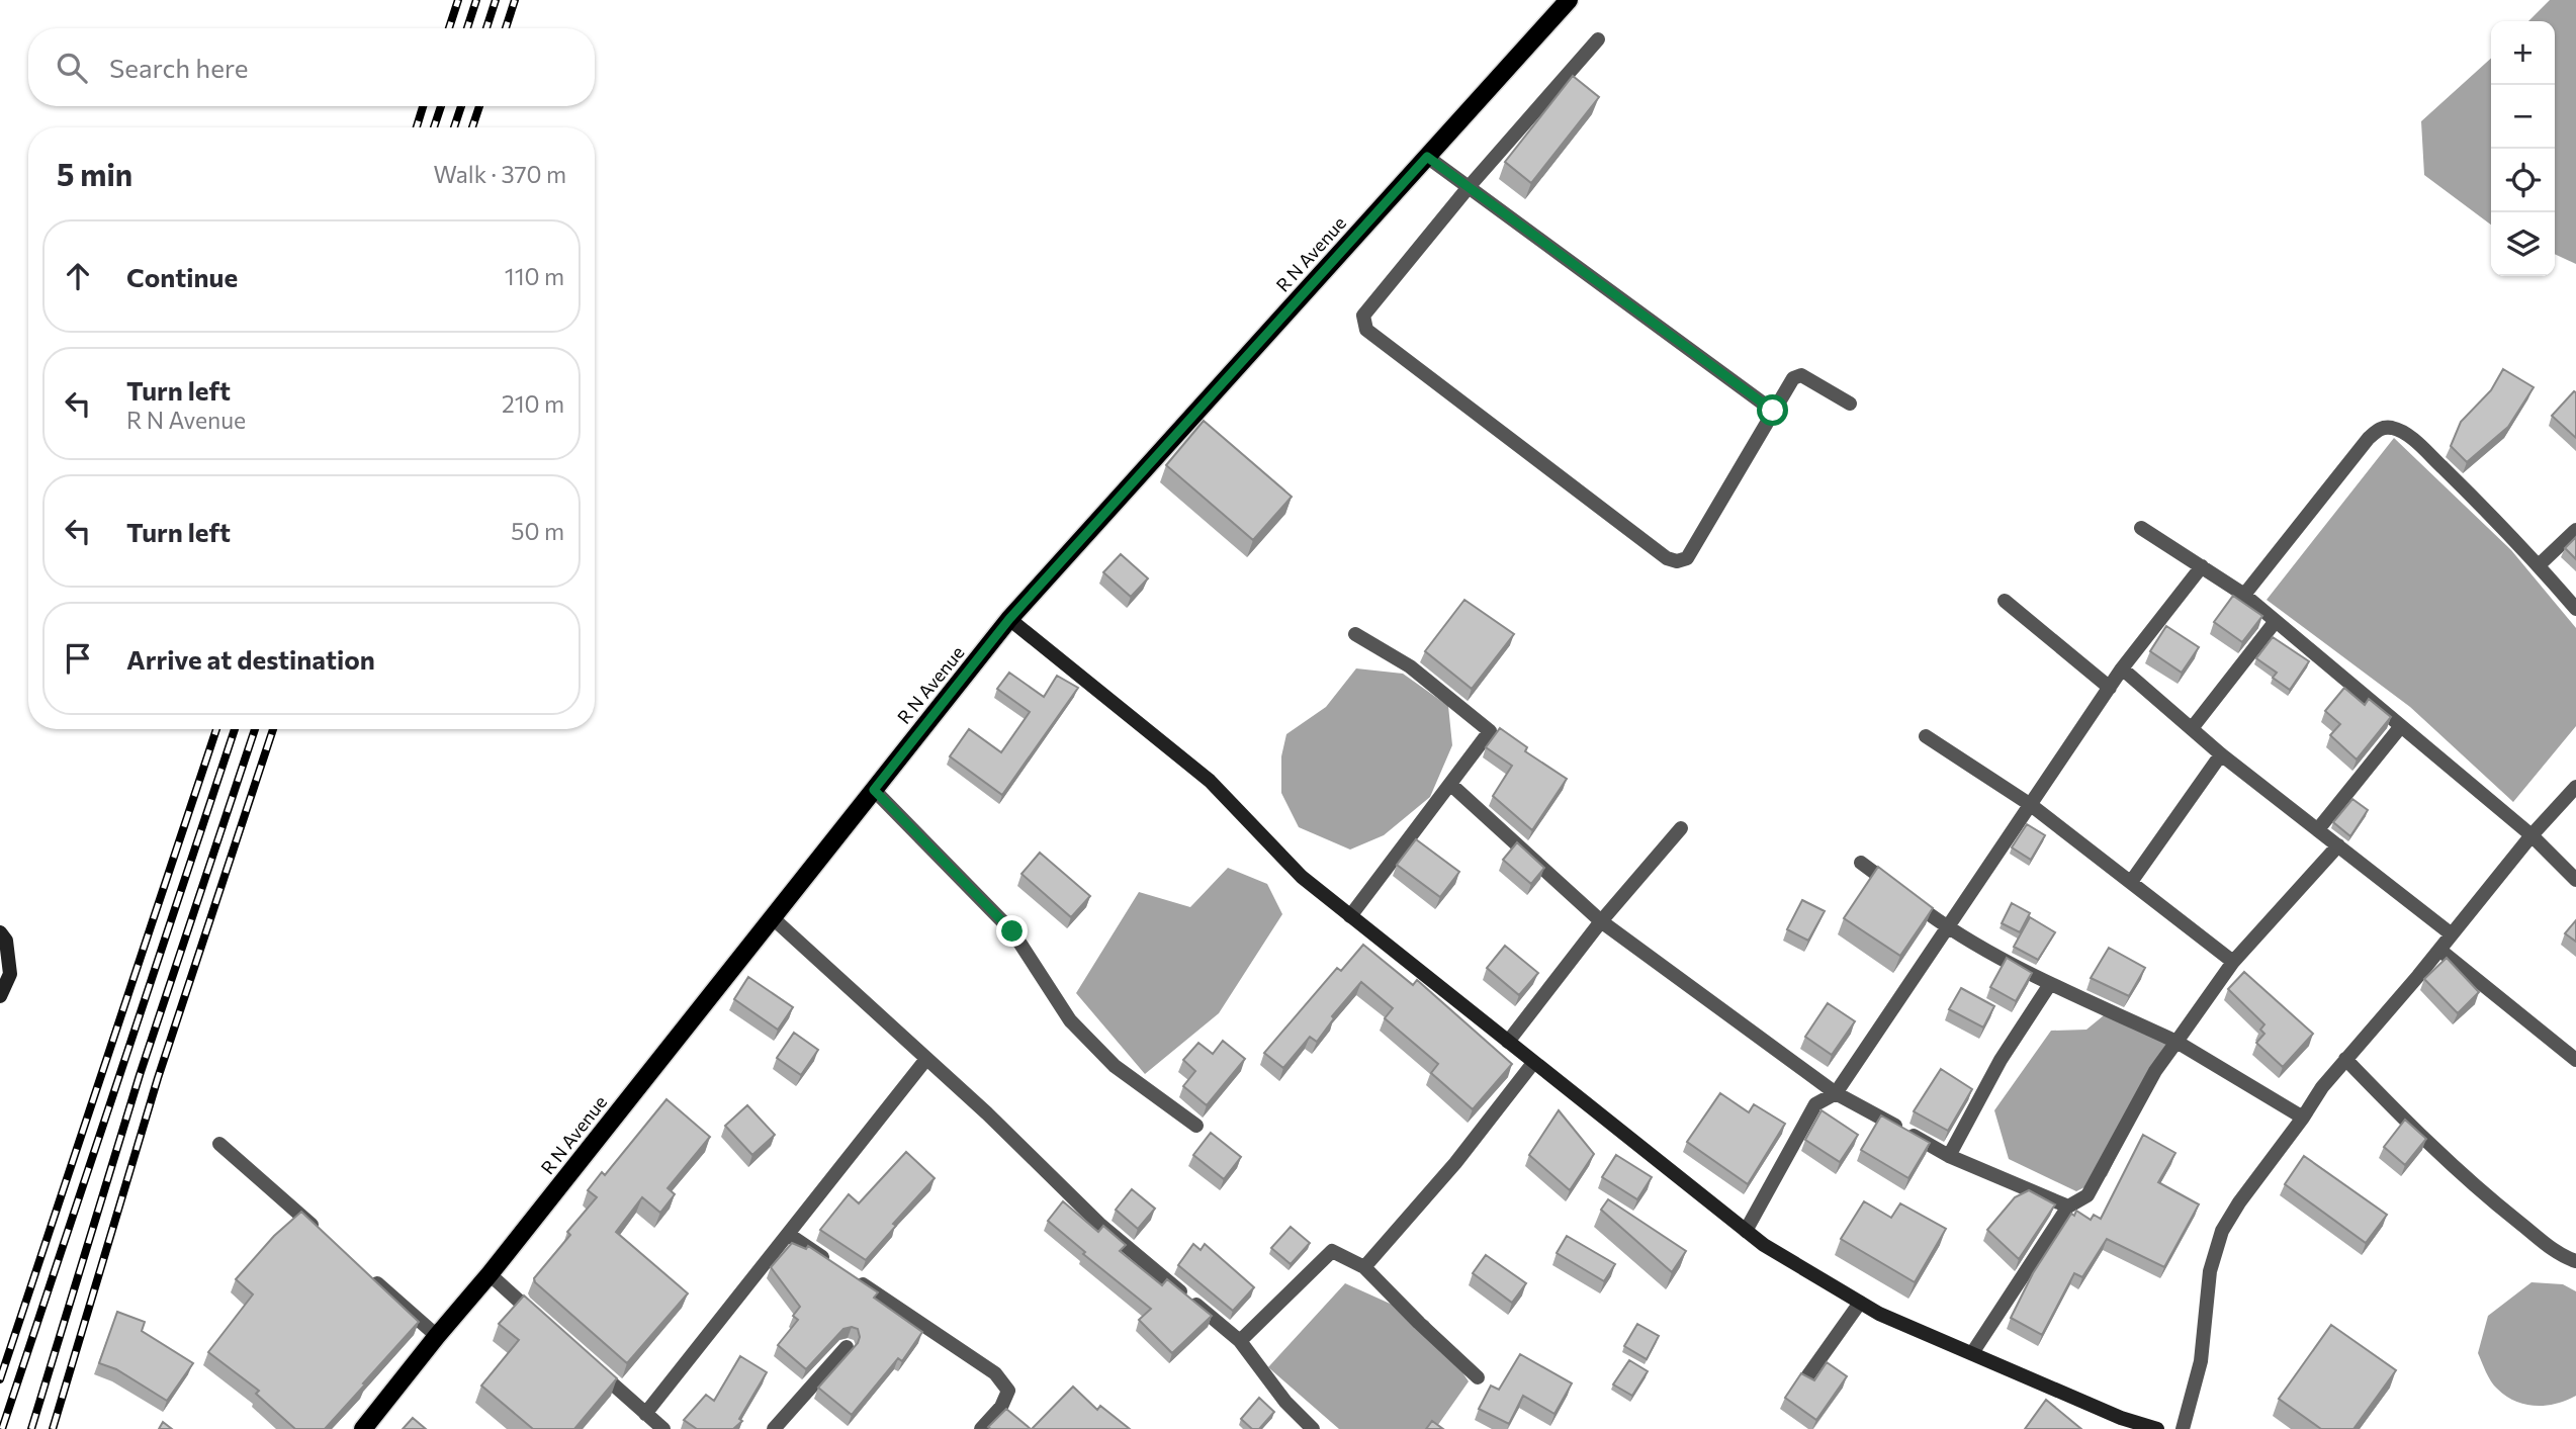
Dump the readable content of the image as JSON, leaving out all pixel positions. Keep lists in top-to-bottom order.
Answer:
{
  "streets": {
    "main road": ["R N Avenue"]
  },
  "page": {
    "map_buttons": ["+", "−"],
    "search": "Search here",
    "heading": ["5 min", "Walk · 370 m"],
    "list": [
      ["Continue", "110 m"],
      ["Turn left", "R N Avenue", "210 m"],
      ["Turn left", "50 m"],
      "Arrive at destination"
    ]
  }
}
